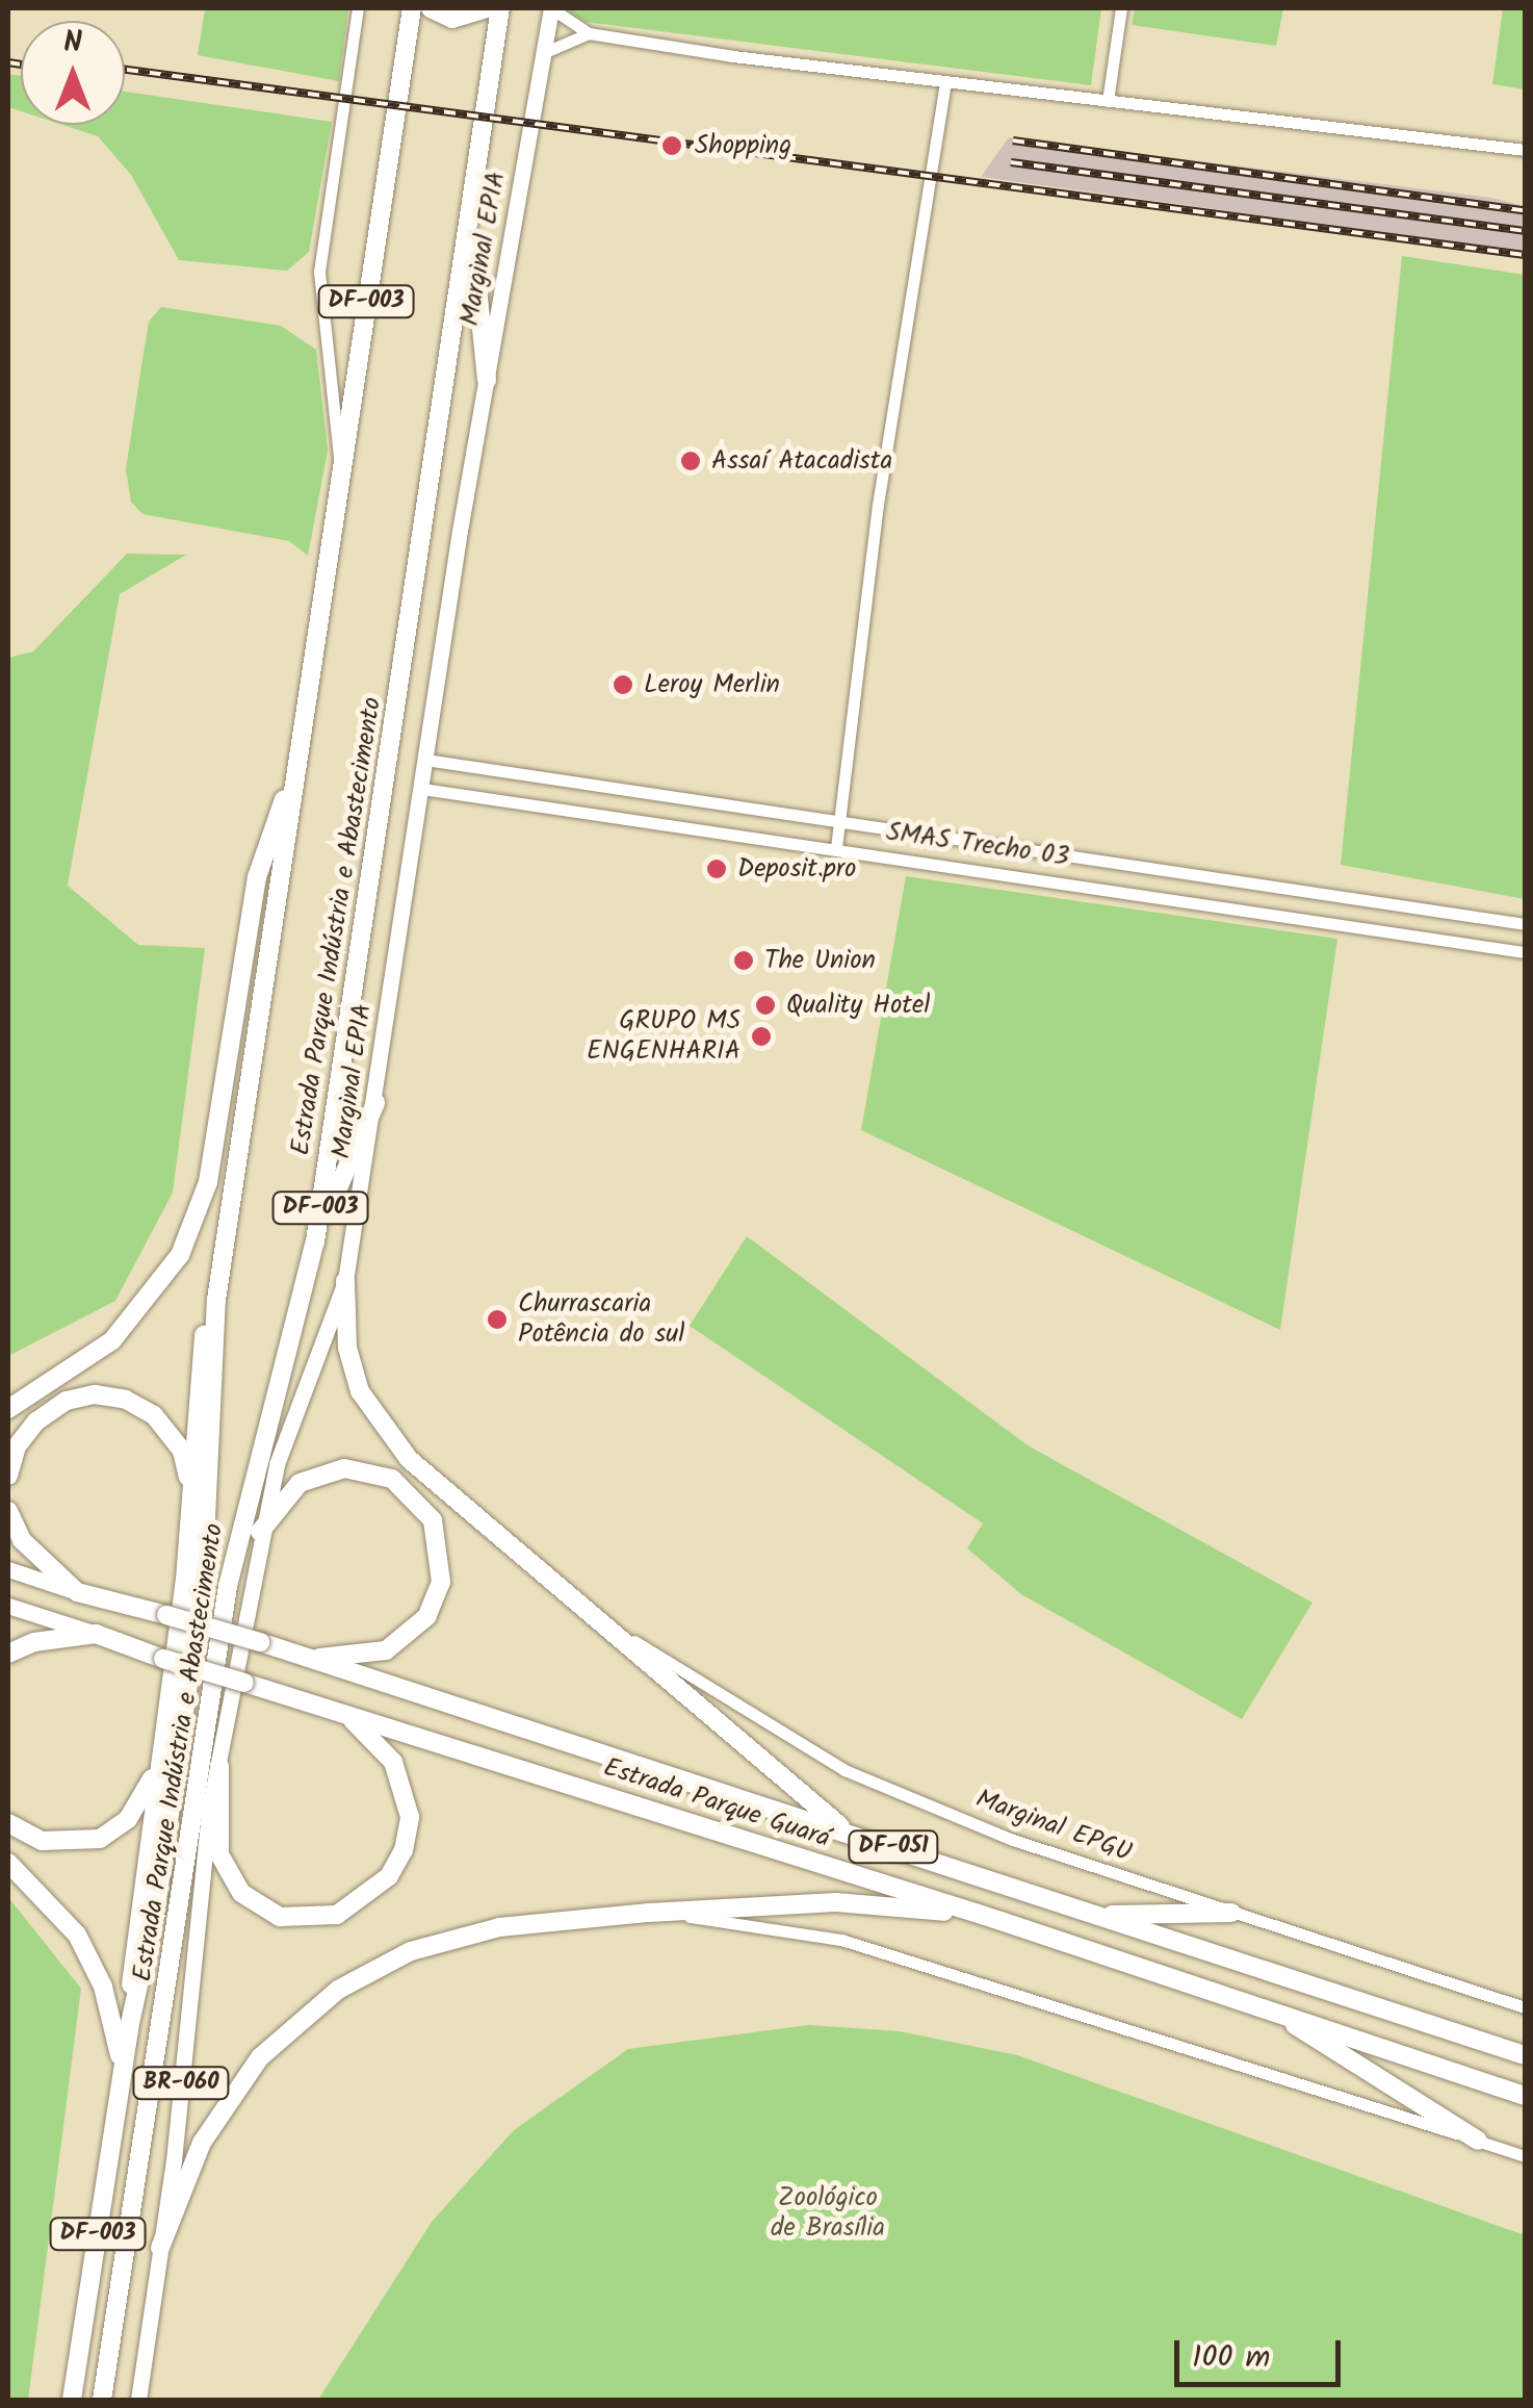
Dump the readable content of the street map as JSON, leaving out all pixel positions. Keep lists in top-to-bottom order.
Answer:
{
  "streets": {
    "highway": [
      "DF-003",
      "Estrada Parque Indústria e Abastecimento",
      "Estrada Parque Guará",
      "DF-051"
    ],
    "main road": ["Marginal EPIA", "BR-060"],
    "street": ["SMAS Trecho 03", "Marginal EPGU"]
  },
  "crossings": [
    ["Marginal EPIA", "SMAS Trecho 03"]
  ],
  "parks": ["Zoológico de Brasília"],
  "places": [
    "Shopping",
    "Assaí Atacadista",
    "Leroy Merlin",
    "Deposit.pro",
    "The Union",
    "Quality Hotel",
    "GRUPO MS ENGENHARIA",
    "Churrascaria Potência do sul"
  ],
  "scale_bar": "100 m",
  "north": "top"
}
